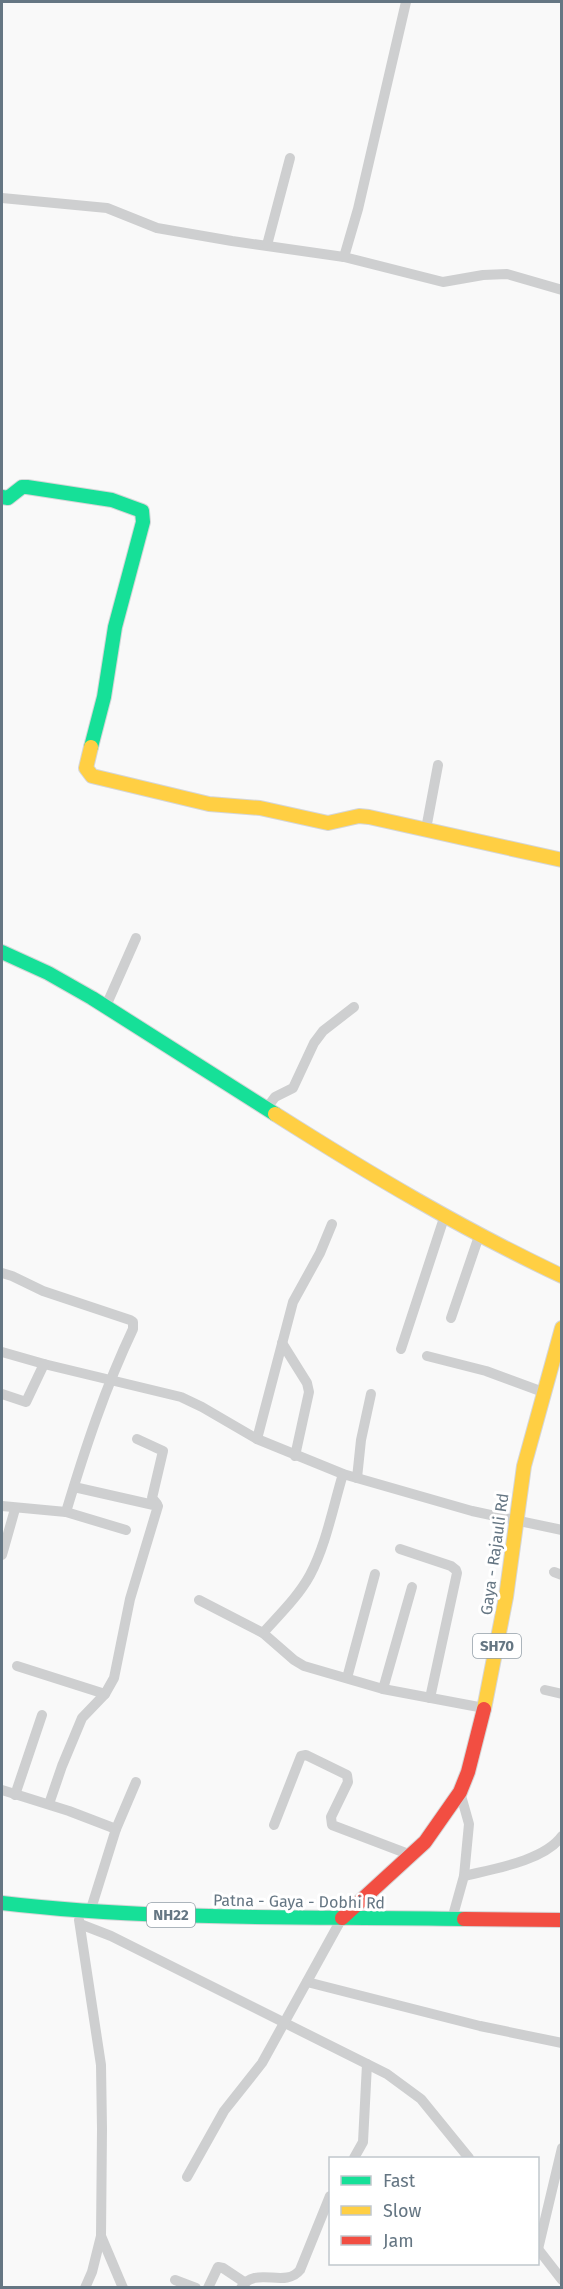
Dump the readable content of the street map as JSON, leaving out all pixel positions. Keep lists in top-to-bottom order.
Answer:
{
  "streets": {
    "street": [
      "Gaya - Rajauli Rd",
      "SH70",
      "Patna - Gaya - Dobhi Rd",
      "NH22"
    ]
  },
  "crossings": [
    ["Gaya - Rajauli Rd", "Patna - Gaya - Dobhi Rd"]
  ],
  "legend": ["Fast", "Slow", "Jam"]
}
